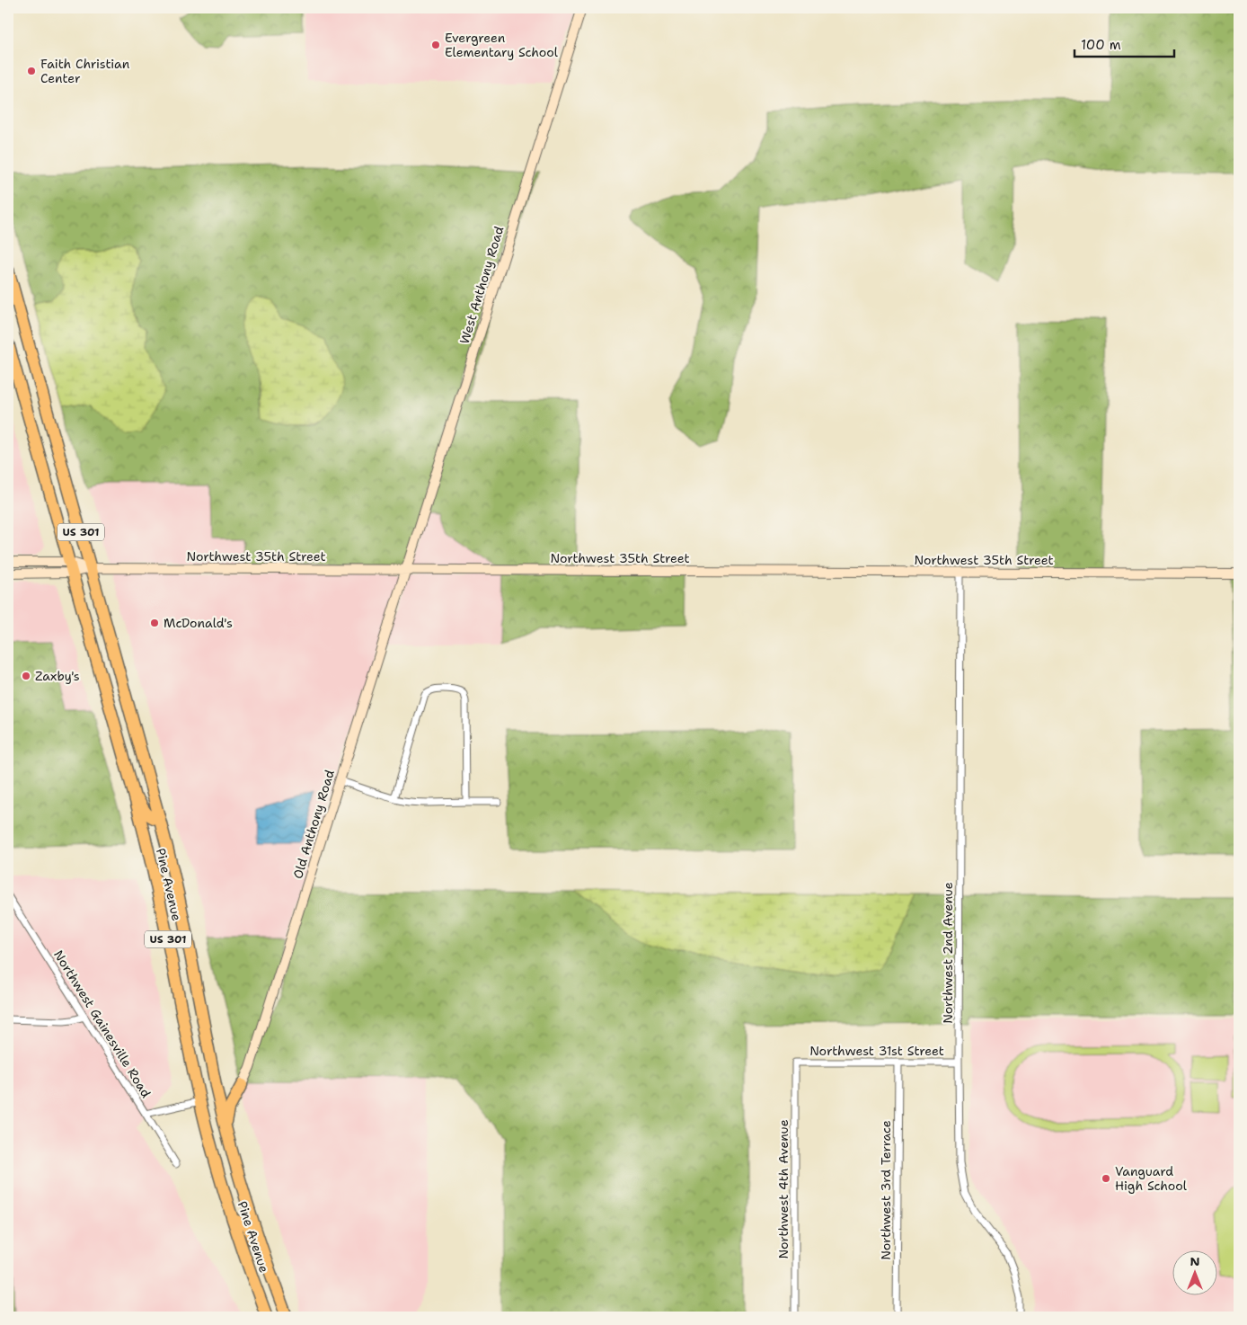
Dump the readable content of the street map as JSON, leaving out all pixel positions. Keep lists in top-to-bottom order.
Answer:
{
  "streets": {
    "highway": ["US 301", "Pine Avenue"],
    "street": [
      "West Anthony Road",
      "Northwest 35th Street",
      "Old Anthony Road",
      "Northwest 2nd Avenue",
      "Northwest Gainesville Road",
      "Northwest 31st Street",
      "Northwest 4th Avenue",
      "Northwest 3rd Terrace"
    ]
  },
  "crossings": [
    ["West Anthony Road", "Northwest 35th Street"],
    ["West Anthony Road", "Old Anthony Road"],
    ["US 301", "Northwest 35th Street"],
    ["US 301", "Pine Avenue"],
    ["Northwest 35th Street", "Old Anthony Road"],
    ["Northwest 35th Street", "Pine Avenue"],
    ["Northwest 35th Street", "Northwest 2nd Avenue"],
    ["Northwest 2nd Avenue", "Northwest 31st Street"],
    ["Northwest 31st Street", "Northwest 4th Avenue"],
    ["Northwest 31st Street", "Northwest 3rd Terrace"]
  ],
  "places": [
    "Evergreen Elementary School",
    "Faith Christian Center",
    "McDonald's",
    "Zaxby's",
    "Vanguard High School"
  ],
  "scale_bar": "100 m",
  "north": "top"
}
